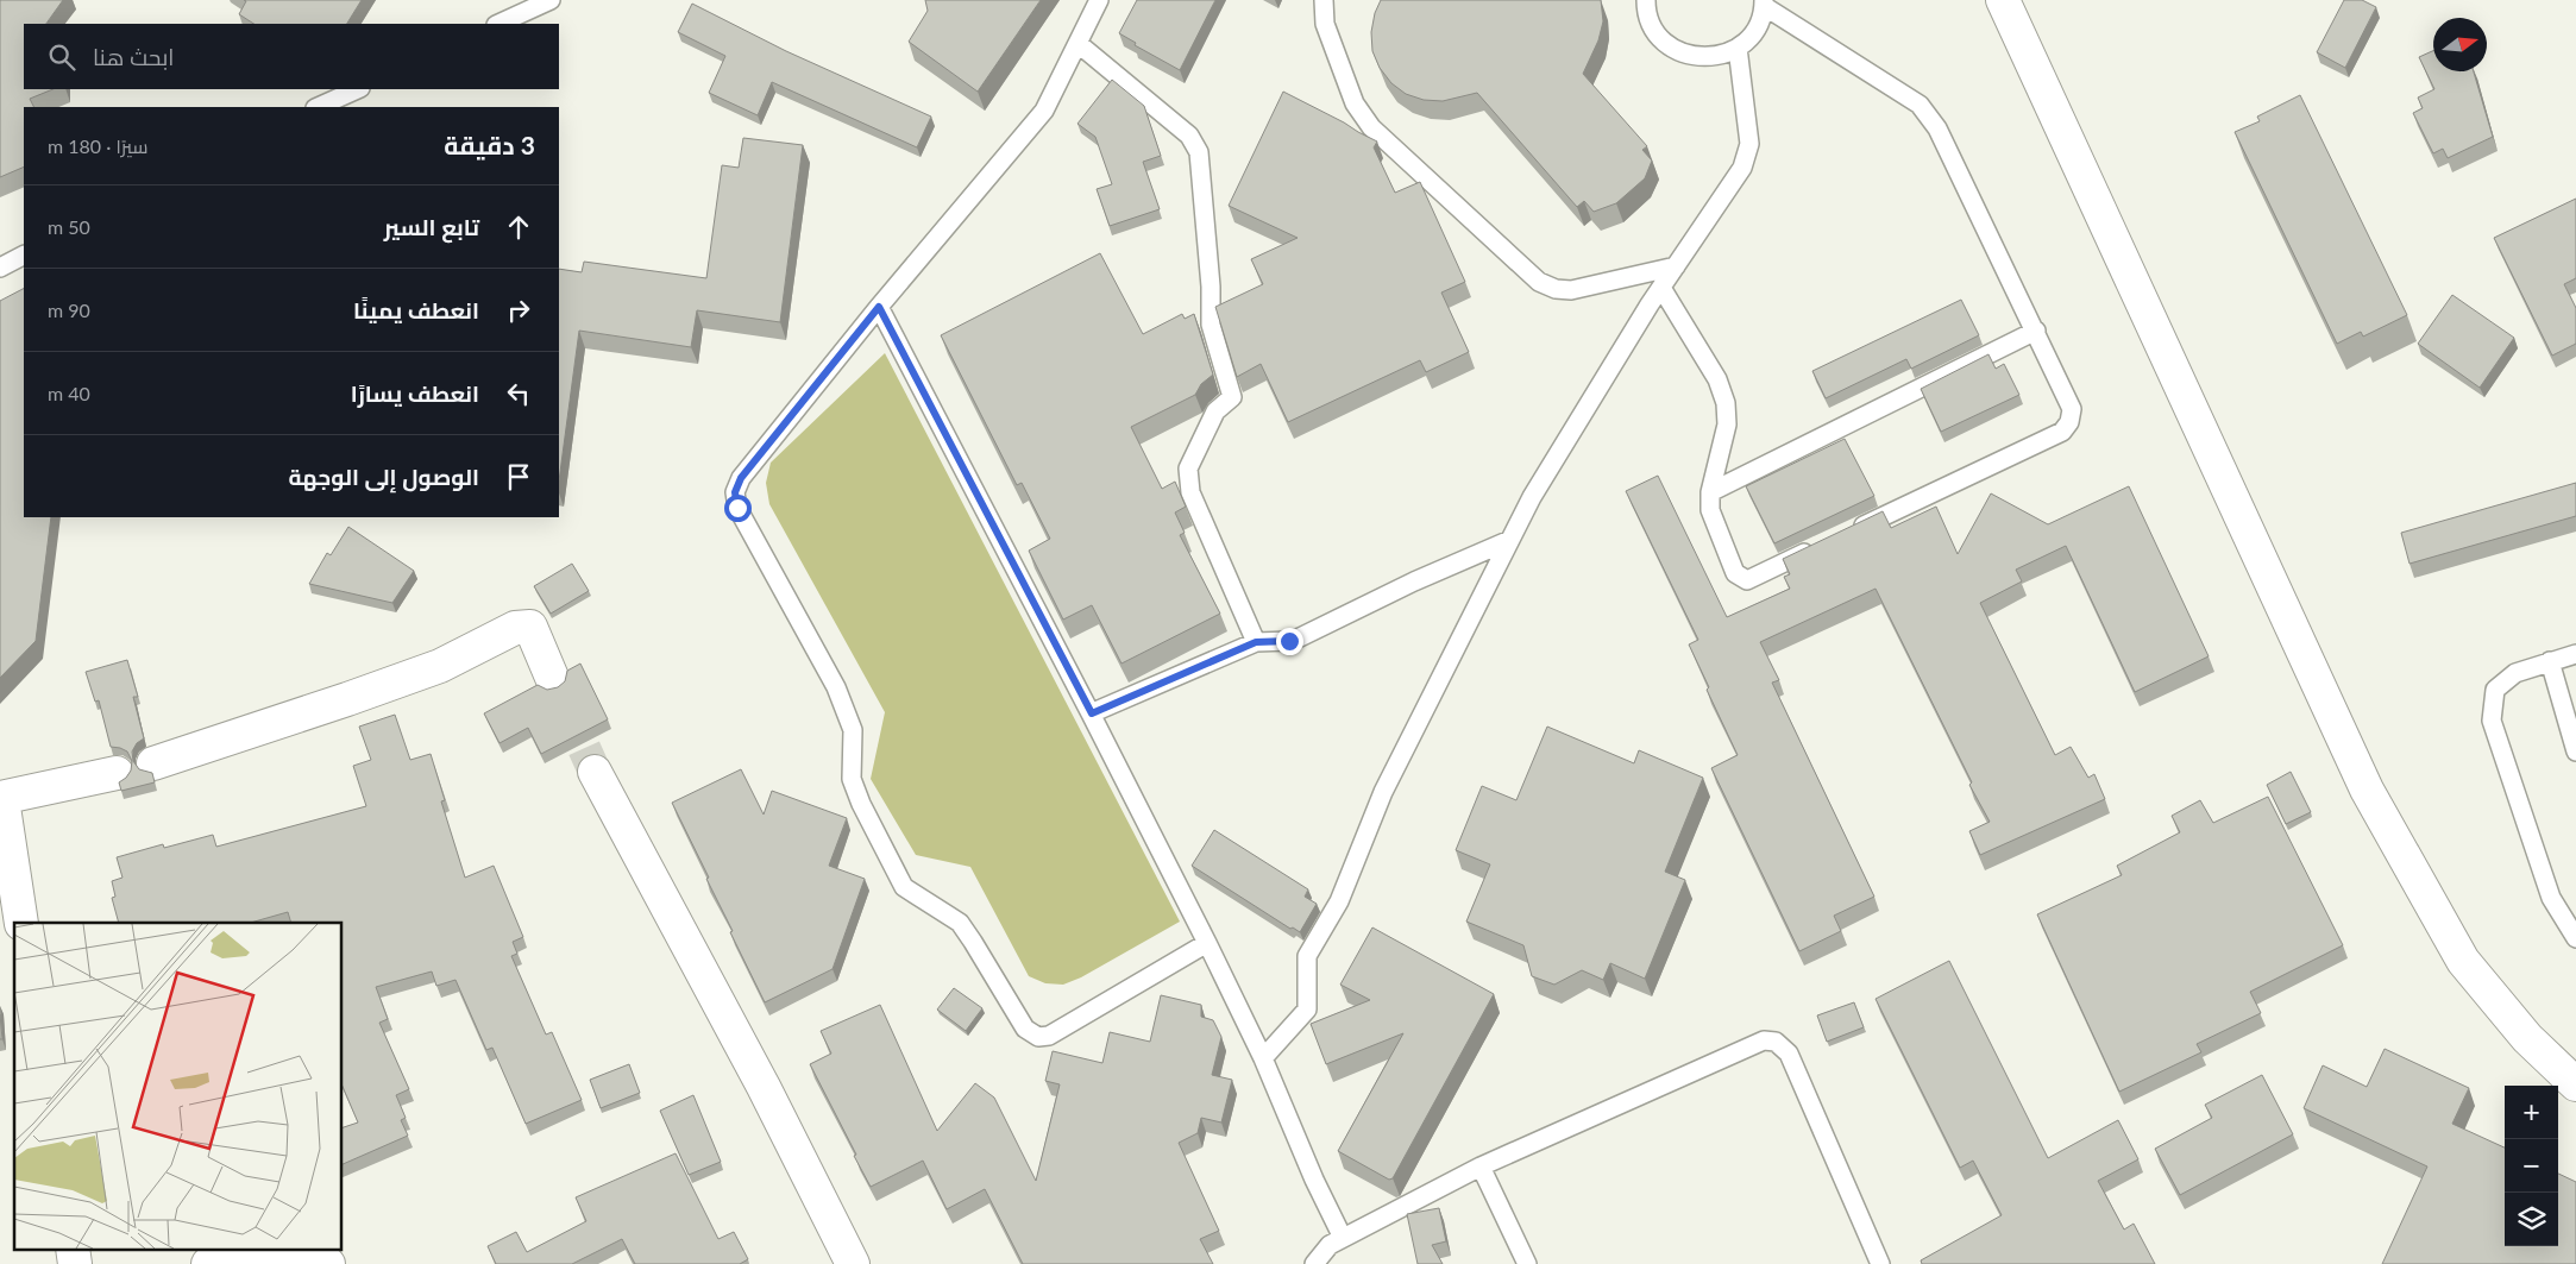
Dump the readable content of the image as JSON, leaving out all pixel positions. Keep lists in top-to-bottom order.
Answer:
{
  "north": "right",
  "page": {
    "search": "ابحث هنا",
    "heading": ["3 دقيقة", "سيرًا · 180 m"],
    "list": [
      ["تابع السير", "50 m"],
      ["انعطف يمينًا", "90 m"],
      ["انعطف يسارًا", "40 m"],
      "الوصول إلى الوجهة"
    ],
    "map_buttons": ["+", "−"]
  }
}
